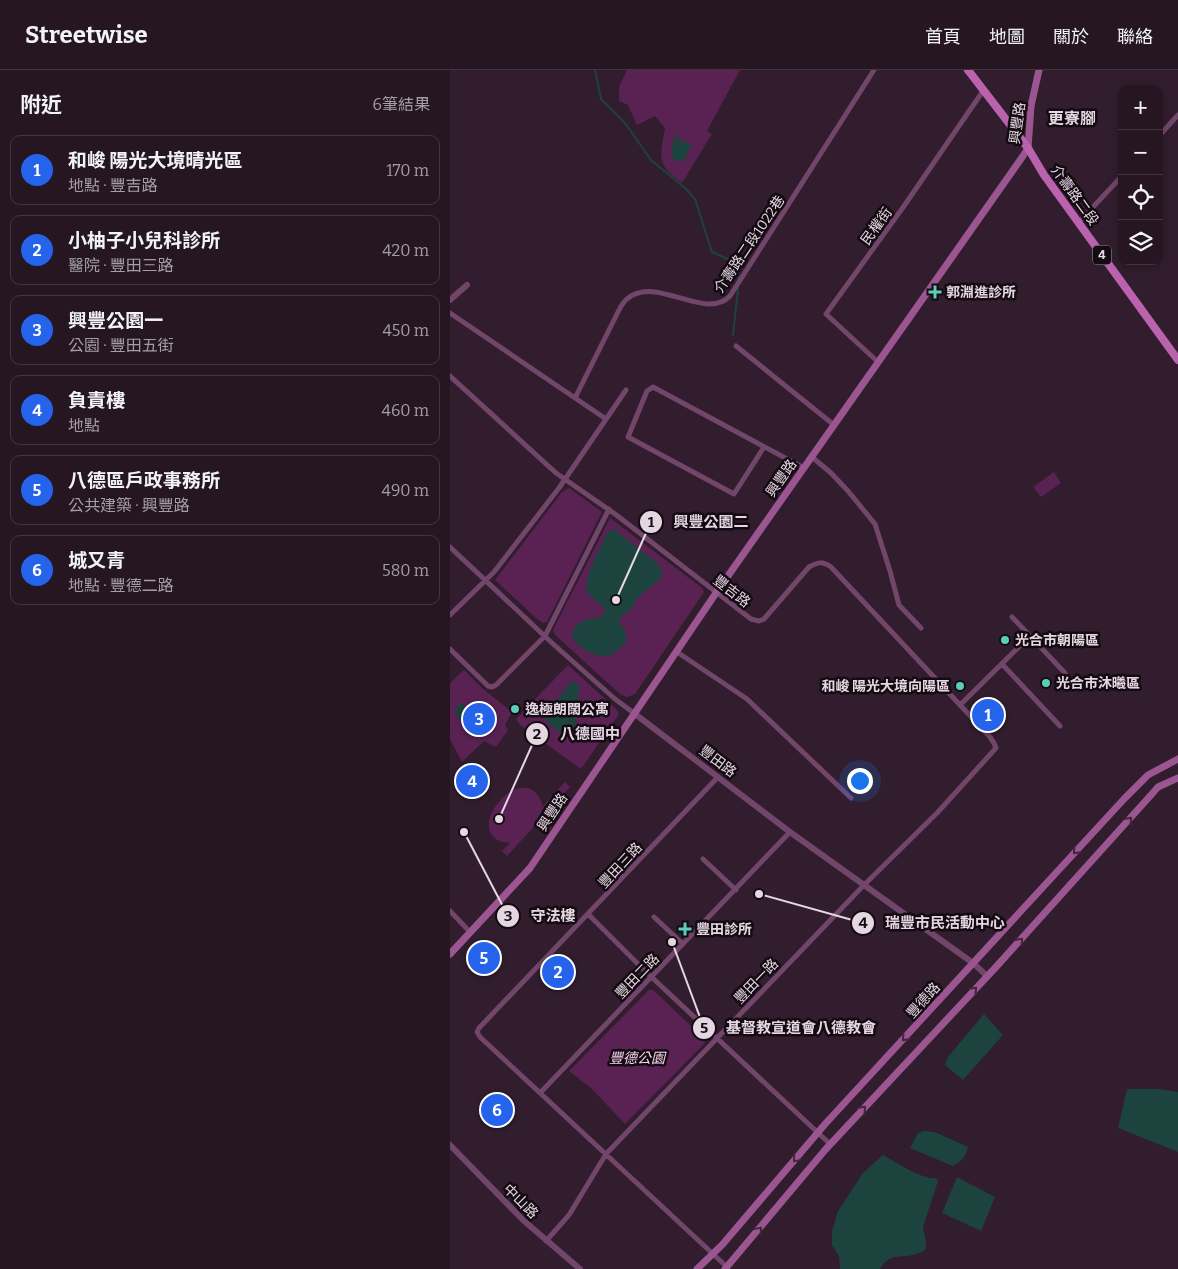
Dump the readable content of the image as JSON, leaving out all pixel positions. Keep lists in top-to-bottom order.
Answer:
{
  "streets": {
    "main road": [
      "興豐路",
      "介壽路二段",
      "4",
      "豐德路"
    ],
    "street": [
      "民權街",
      "介壽路二段1022巷",
      "豐吉路",
      "豐田路",
      "豐田三路",
      "豐田二路",
      "豐田一路",
      "中山路"
    ]
  },
  "crossings": [
    ["興豐路", "介壽路二段"],
    ["興豐路", "民權街"],
    ["興豐路", "豐吉路"],
    ["興豐路", "豐田路"],
    ["介壽路二段", "民權街"],
    ["豐吉路", "豐田一路"],
    ["豐田路", "豐田三路"],
    ["豐田路", "豐田二路"],
    ["豐田路", "豐田一路"],
    ["豐田路", "豐德路"],
    ["豐田三路", "豐田二路"],
    ["豐田一路", "中山路"]
  ],
  "districts": ["更寮腳"],
  "parks": ["豐德公園"],
  "places": {
    "health": ["郭淵進診所", "豐田診所"],
    "other": [
      "興豐公園二",
      "光合市朝陽區",
      "光合市沐曦區",
      "和峻 陽光大境向陽區",
      "逸極朗闊公寓",
      "八德國中",
      "守法樓",
      "瑞豐市民活動中心",
      "基督教宣道會八德教會"
    ]
  },
  "page": {
    "header": "Streetwise",
    "nav": [
      "首頁",
      "地圖",
      "關於",
      "聯絡"
    ],
    "heading": ["附近", "6筆結果"],
    "map_buttons": ["+", "−"],
    "list": [
      {
        "mark": "1",
        "name": "和峻 陽光大境晴光區",
        "note": "地點 · 豐吉路",
        "value": "170 m"
      },
      {
        "mark": "2",
        "name": "小柚子小兒科診所",
        "note": "醫院 · 豐田三路",
        "value": "420 m"
      },
      {
        "mark": "3",
        "name": "興豐公園一",
        "note": "公園 · 豐田五街",
        "value": "450 m"
      },
      {
        "mark": "4",
        "name": "負責樓",
        "note": "地點",
        "value": "460 m"
      },
      {
        "mark": "5",
        "name": "八德區戶政事務所",
        "note": "公共建築 · 興豐路",
        "value": "490 m"
      },
      {
        "mark": "6",
        "name": "城又青",
        "note": "地點 · 豐德二路",
        "value": "580 m"
      }
    ],
    "pins": [
      "1",
      "3",
      "4",
      "5",
      "2",
      "6"
    ]
  }
}
